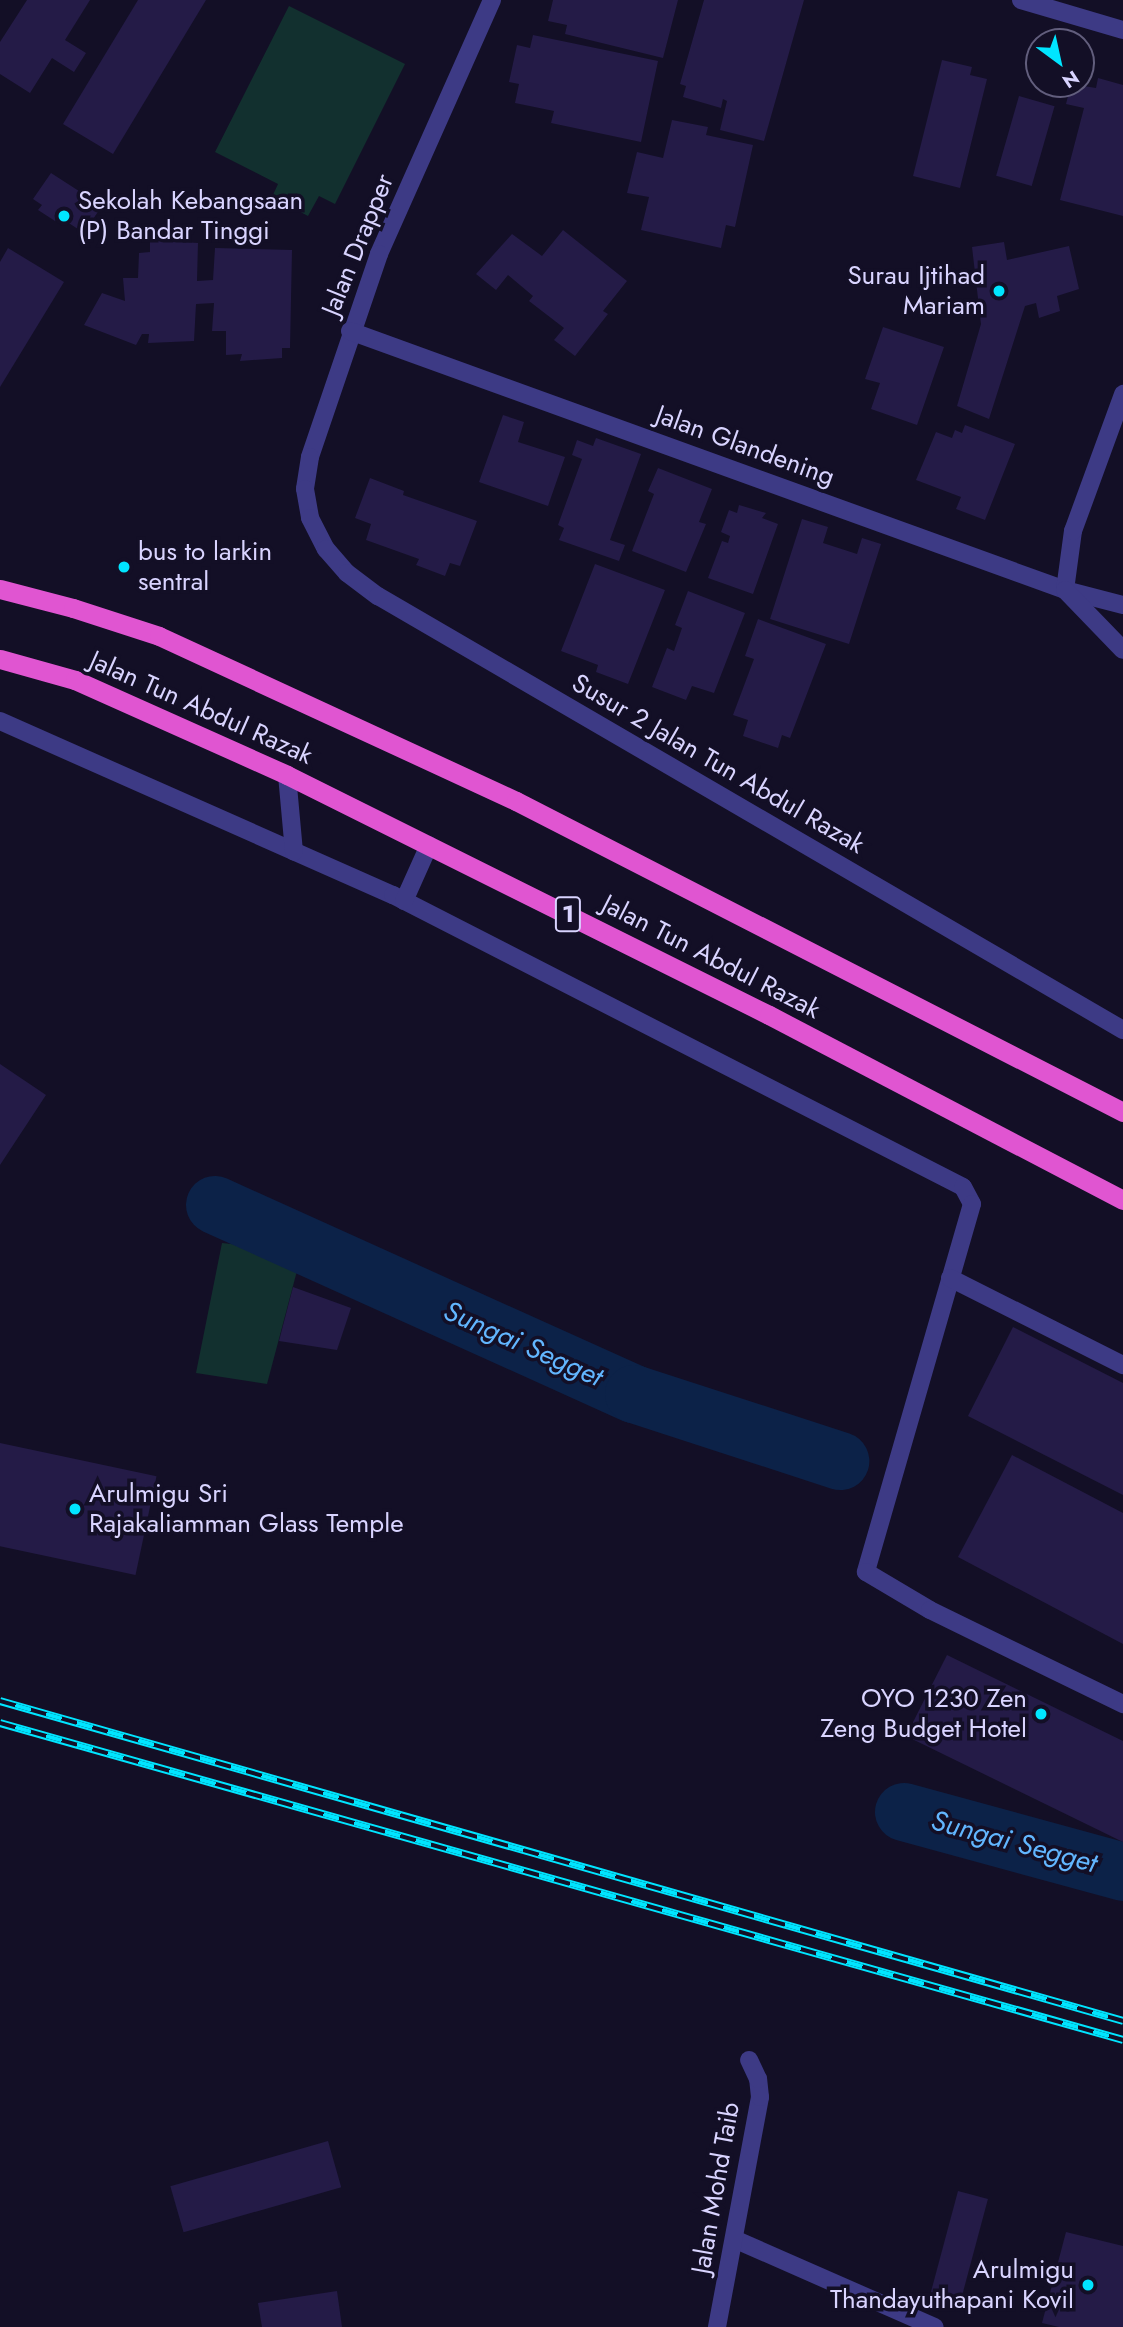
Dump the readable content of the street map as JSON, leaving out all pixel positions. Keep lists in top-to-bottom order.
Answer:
{
  "streets": {
    "highway": ["Jalan Tun Abdul Razak", "1"],
    "street": [
      "Jalan Drapper",
      "Jalan Glandening",
      "Susur 2 Jalan Tun Abdul Razak",
      "Jalan Mohd Taib"
    ]
  },
  "crossings": [
    ["Jalan Drapper", "Jalan Glandening"],
    ["Jalan Drapper", "Susur 2 Jalan Tun Abdul Razak"]
  ],
  "water": ["Sungai Segget"],
  "places": [
    "Sekolah Kebangsaan (P) Bandar Tinggi",
    "Surau Ijtihad Mariam",
    "bus to larkin sentral",
    "Arulmigu Sri Rajakaliamman Glass Temple",
    "OYO 1230 Zen Zeng Budget Hotel",
    "Arulmigu Thandayuthapani Kovil"
  ],
  "north": "bottom right"
}
